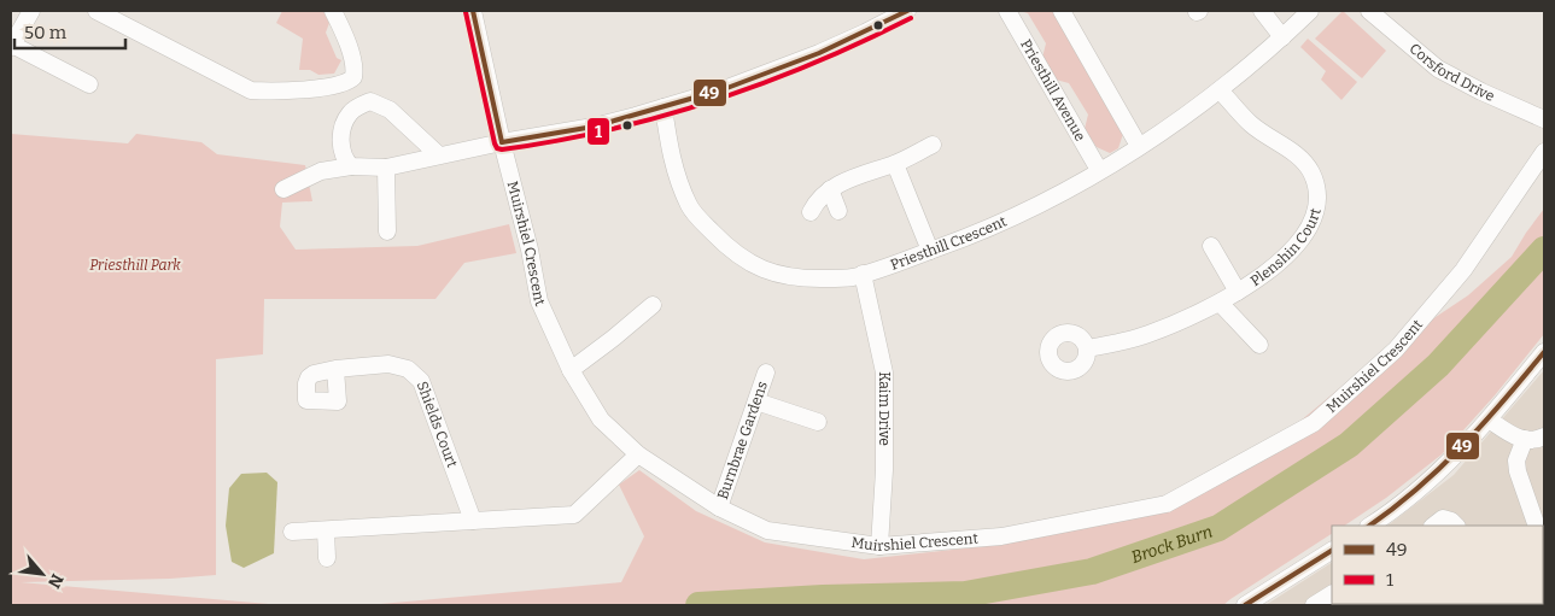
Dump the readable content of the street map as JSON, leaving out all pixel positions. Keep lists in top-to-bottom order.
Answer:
{
  "streets": {
    "street": [
      "Corsford Drive",
      "Priesthill Avenue",
      "Priesthill Crescent",
      "Muirshiel Crescent",
      "Plenshin Court",
      "Kaim Drive",
      "Shields Court",
      "Burnbrae Gardens"
    ]
  },
  "crossings": [
    ["Priesthill Avenue", "Priesthill Crescent"],
    ["Priesthill Crescent", "Plenshin Court"],
    ["Priesthill Crescent", "Kaim Drive"],
    ["Muirshiel Crescent", "Kaim Drive"],
    ["Muirshiel Crescent", "Burnbrae Gardens"]
  ],
  "water": ["Brock Burn"],
  "parks": ["Priesthill Park"],
  "lines": ["transit line 49", "transit line 1"],
  "legend": ["49", "1"],
  "scale_bar": "50 m",
  "north": "bottom right"
}
